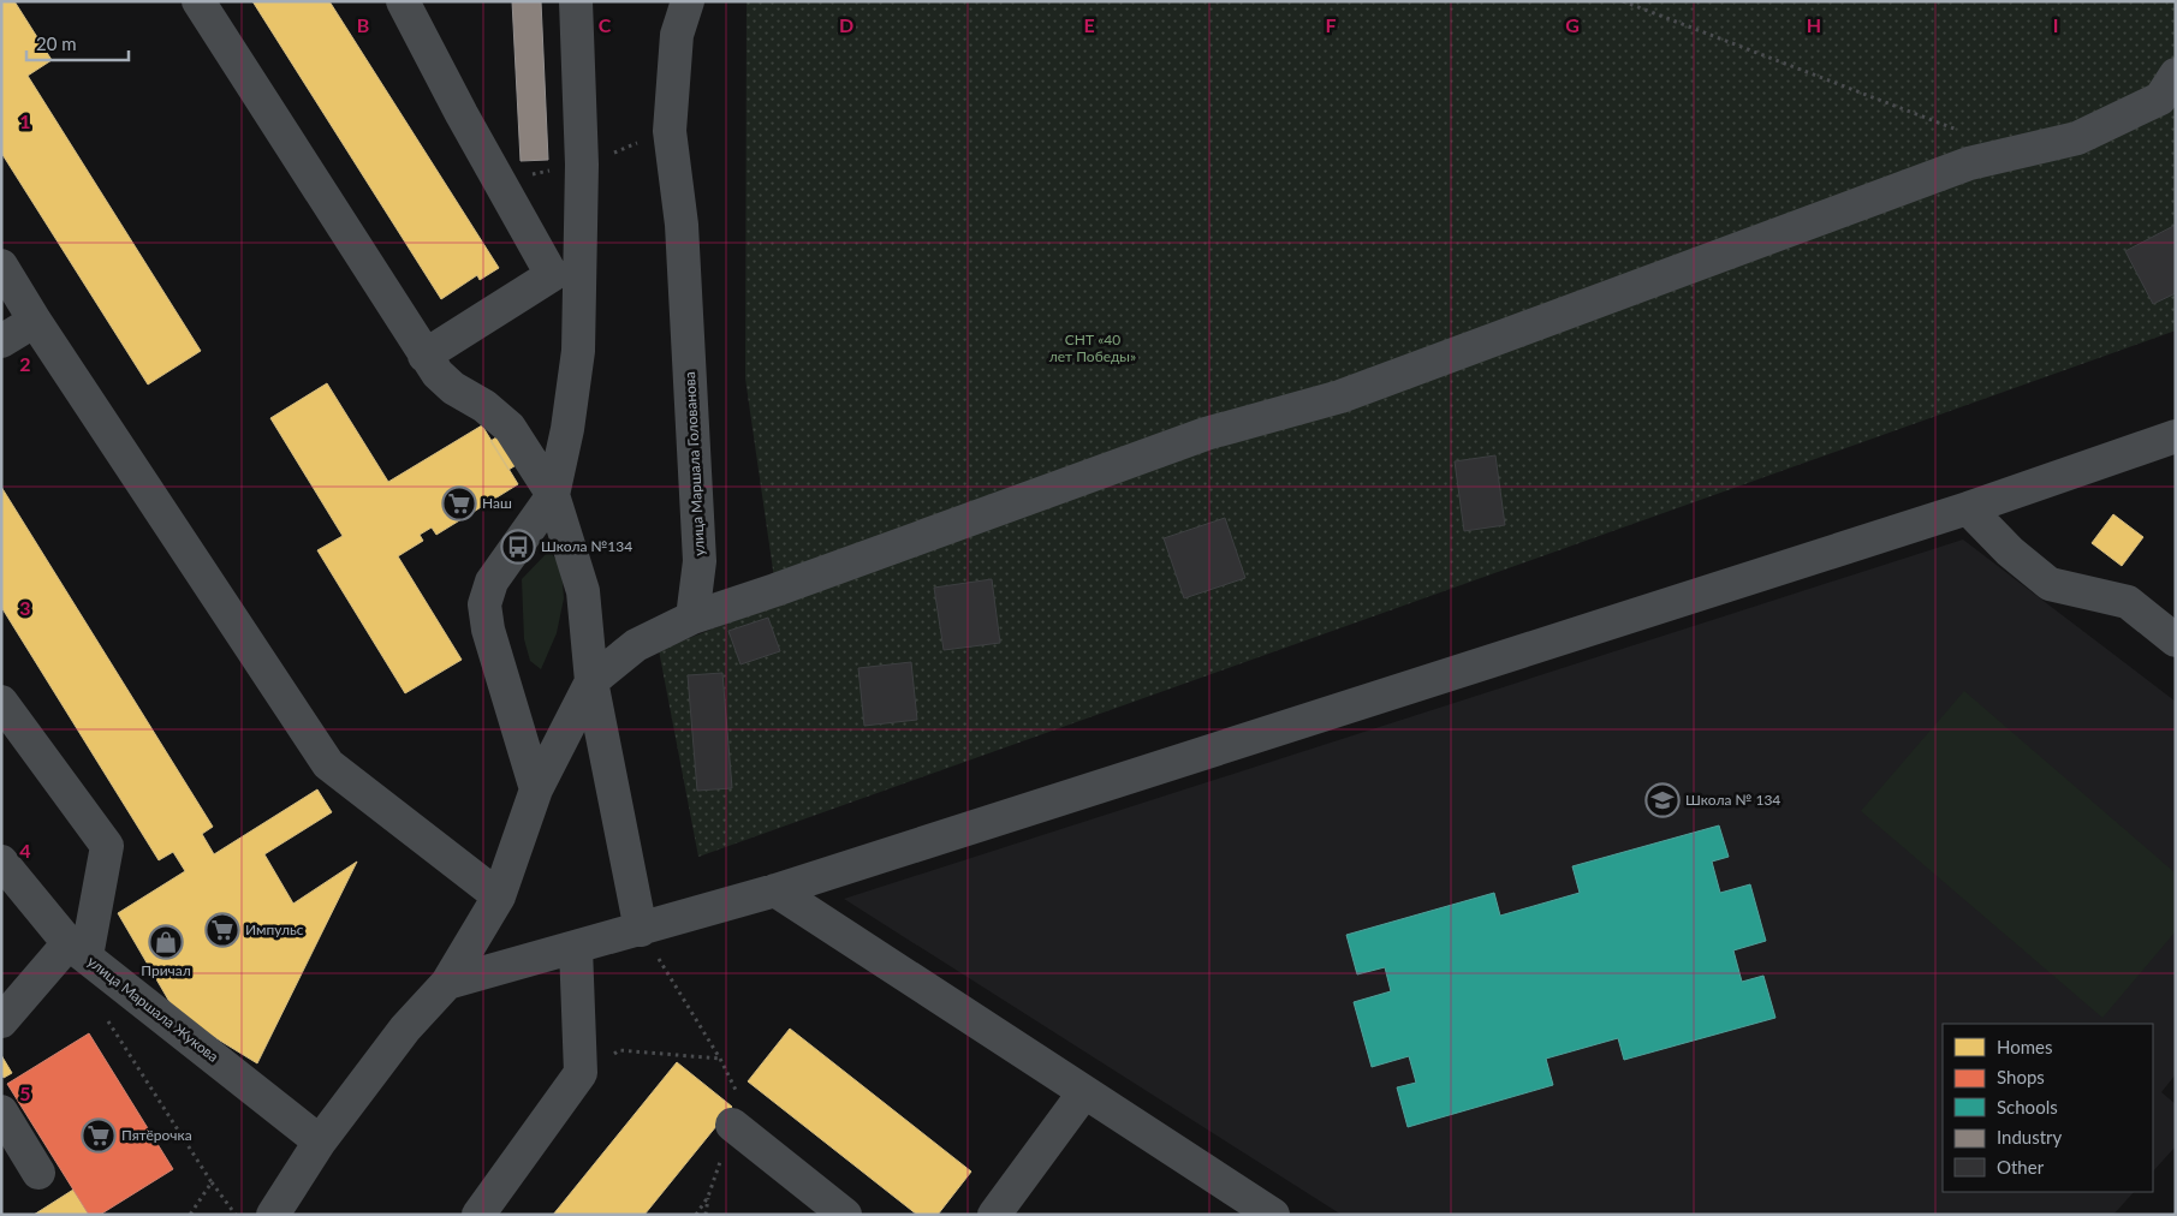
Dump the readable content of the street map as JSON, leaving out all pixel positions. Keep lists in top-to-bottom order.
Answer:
{
  "streets": {
    "street": ["улица Маршала Голованова", "улица Маршала Жукова"]
  },
  "parks": ["СНТ «40 лет Победы»"],
  "places": {
    "supermarket": ["Наш", "Импульс", "Пятёрочка"],
    "bus stop": ["Школа №134"],
    "school or university": ["Школа № 134"],
    "shop": ["Причал"]
  },
  "legend": [
    "Homes",
    "Shops",
    "Schools",
    "Industry",
    "Other"
  ],
  "scale_bar": "20 m",
  "grid": {
    "columns": [
      "B",
      "C",
      "D",
      "E",
      "F",
      "G",
      "H",
      "I"
    ],
    "rows": [
      "1",
      "2",
      "3",
      "4",
      "5"
    ]
  }
}
